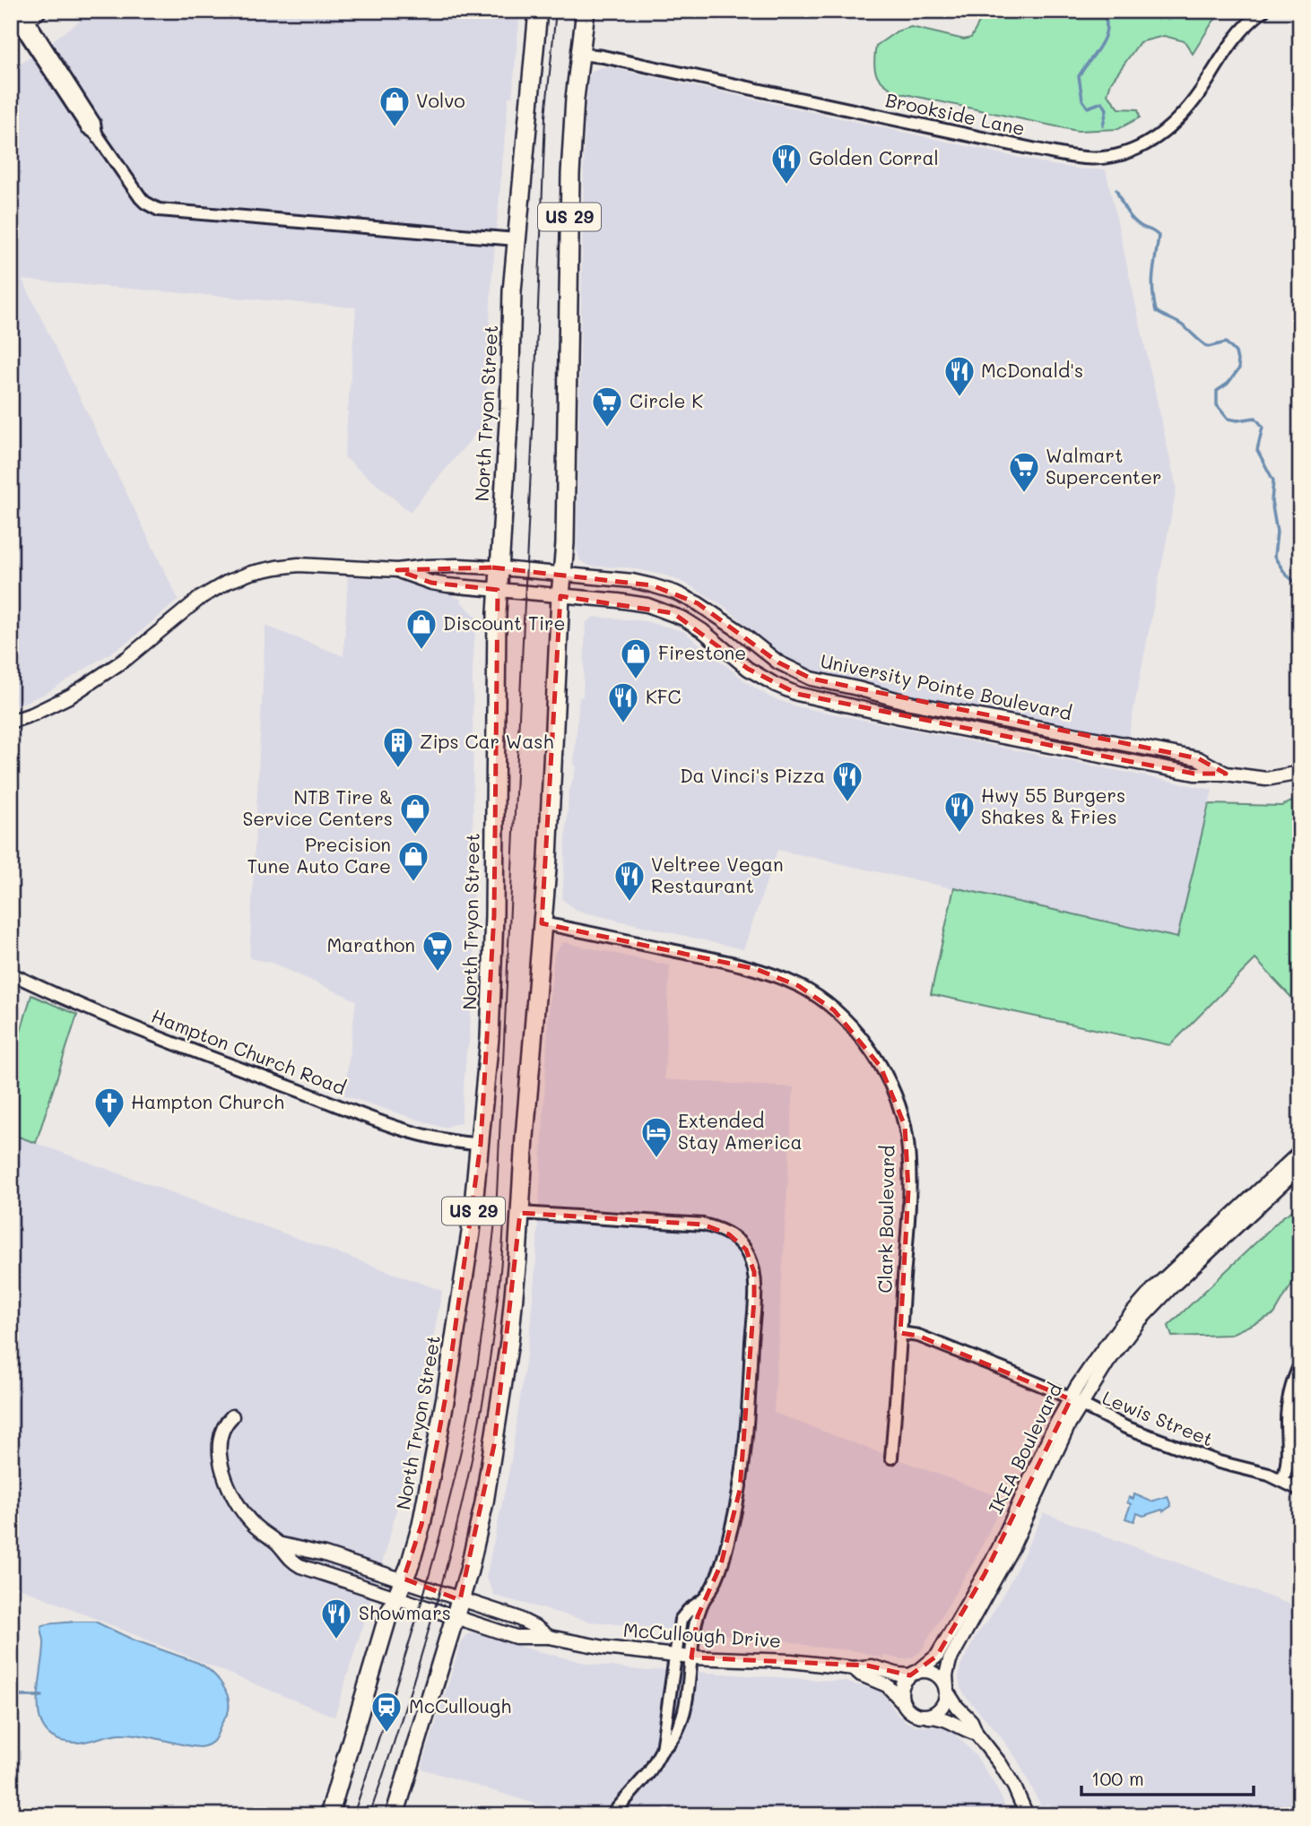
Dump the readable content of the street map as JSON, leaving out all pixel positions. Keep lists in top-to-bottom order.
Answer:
{
  "streets": {
    "main road": ["US 29", "North Tryon Street"],
    "street": [
      "Brookside Lane",
      "University Pointe Boulevard",
      "Hampton Church Road",
      "Clark Boulevard",
      "Lewis Street",
      "IKEA Boulevard",
      "McCullough Drive"
    ]
  },
  "crossings": [
    ["Brookside Lane", "US 29"],
    ["US 29", "University Pointe Boulevard"],
    ["US 29", "Clark Boulevard"],
    ["US 29", "McCullough Drive"],
    ["North Tryon Street", "University Pointe Boulevard"],
    ["North Tryon Street", "Hampton Church Road"],
    ["North Tryon Street", "McCullough Drive"],
    ["Clark Boulevard", "Lewis Street"],
    ["Lewis Street", "IKEA Boulevard"],
    ["IKEA Boulevard", "McCullough Drive"]
  ],
  "places": {
    "shop": [
      "Volvo",
      "Discount Tire",
      "Firestone",
      "NTB Tire & Service Centers",
      "Precision Tune Auto Care"
    ],
    "restaurant": [
      "Golden Corral",
      "McDonald's",
      "KFC",
      "Da Vinci's Pizza",
      "Hwy 55 Burgers Shakes & Fries",
      "Veltree Vegan Restaurant",
      "Showmars"
    ],
    "supermarket": ["Circle K", "Walmart Supercenter", "Marathon"],
    "building": ["Zips Car Wash"],
    "church": ["Hampton Church"],
    "hotel": ["Extended Stay America"],
    "station": ["McCullough"]
  },
  "scale_bar": "100 m"
}
